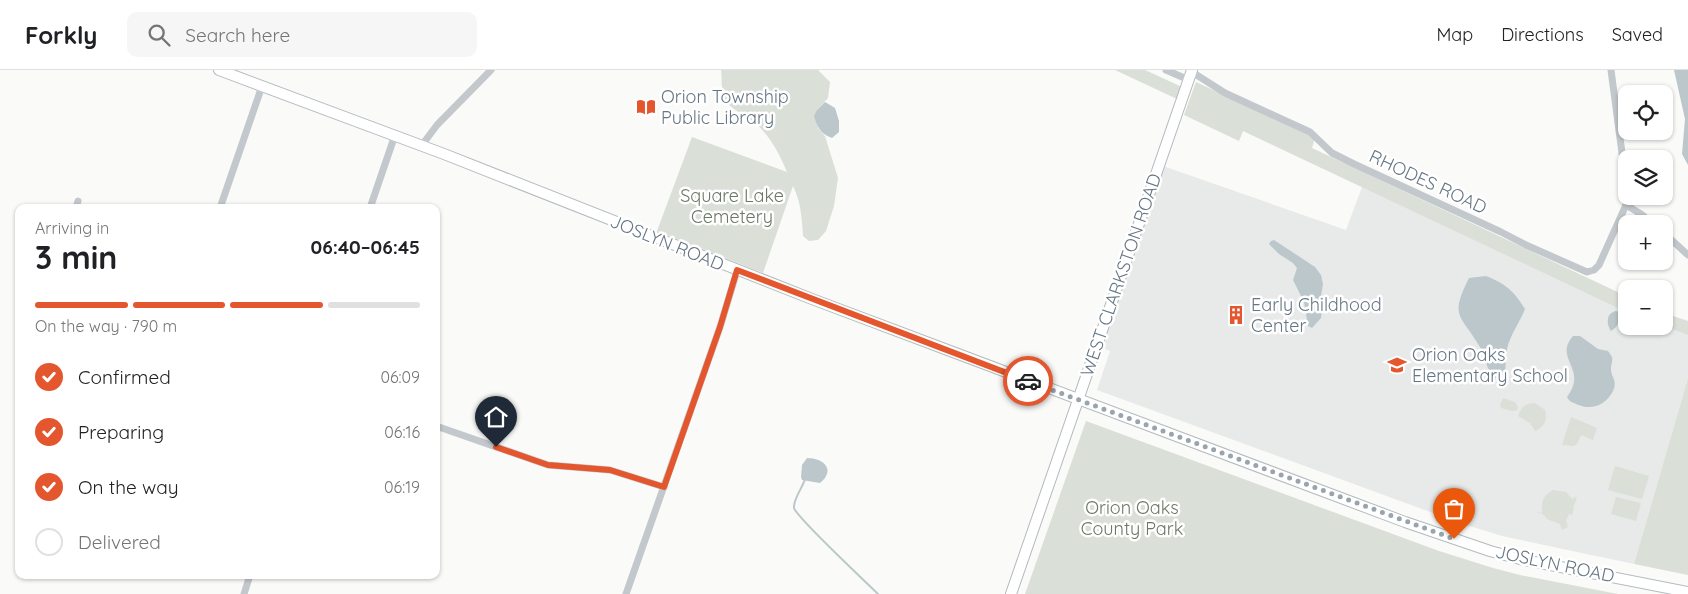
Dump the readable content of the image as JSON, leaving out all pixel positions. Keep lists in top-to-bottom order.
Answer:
{
  "streets": {
    "street": ["RHODES ROAD", "JOSLYN ROAD", "WEST CLARKSTON ROAD"]
  },
  "crossings": [
    ["RHODES ROAD", "WEST CLARKSTON ROAD"],
    ["JOSLYN ROAD", "WEST CLARKSTON ROAD"]
  ],
  "parks": ["Square Lake Cemetery", "Orion Oaks County Park"],
  "places": {
    "library": ["Orion Township Public Library"],
    "building": ["Early Childhood Center"],
    "school or university": ["Orion Oaks Elementary School"]
  },
  "page": {
    "header": "Forkly",
    "search": "Search here",
    "nav": ["Map", "Directions", "Saved"],
    "map_buttons": ["+", "−"],
    "heading": ["3 min", "Arriving in", "06:40–06:45"],
    "bar": "On the way · 790 m",
    "list": [
      ["Confirmed", "06:09"],
      ["Preparing", "06:16"],
      ["On the way", "06:19"],
      "Delivered"
    ]
  }
}
